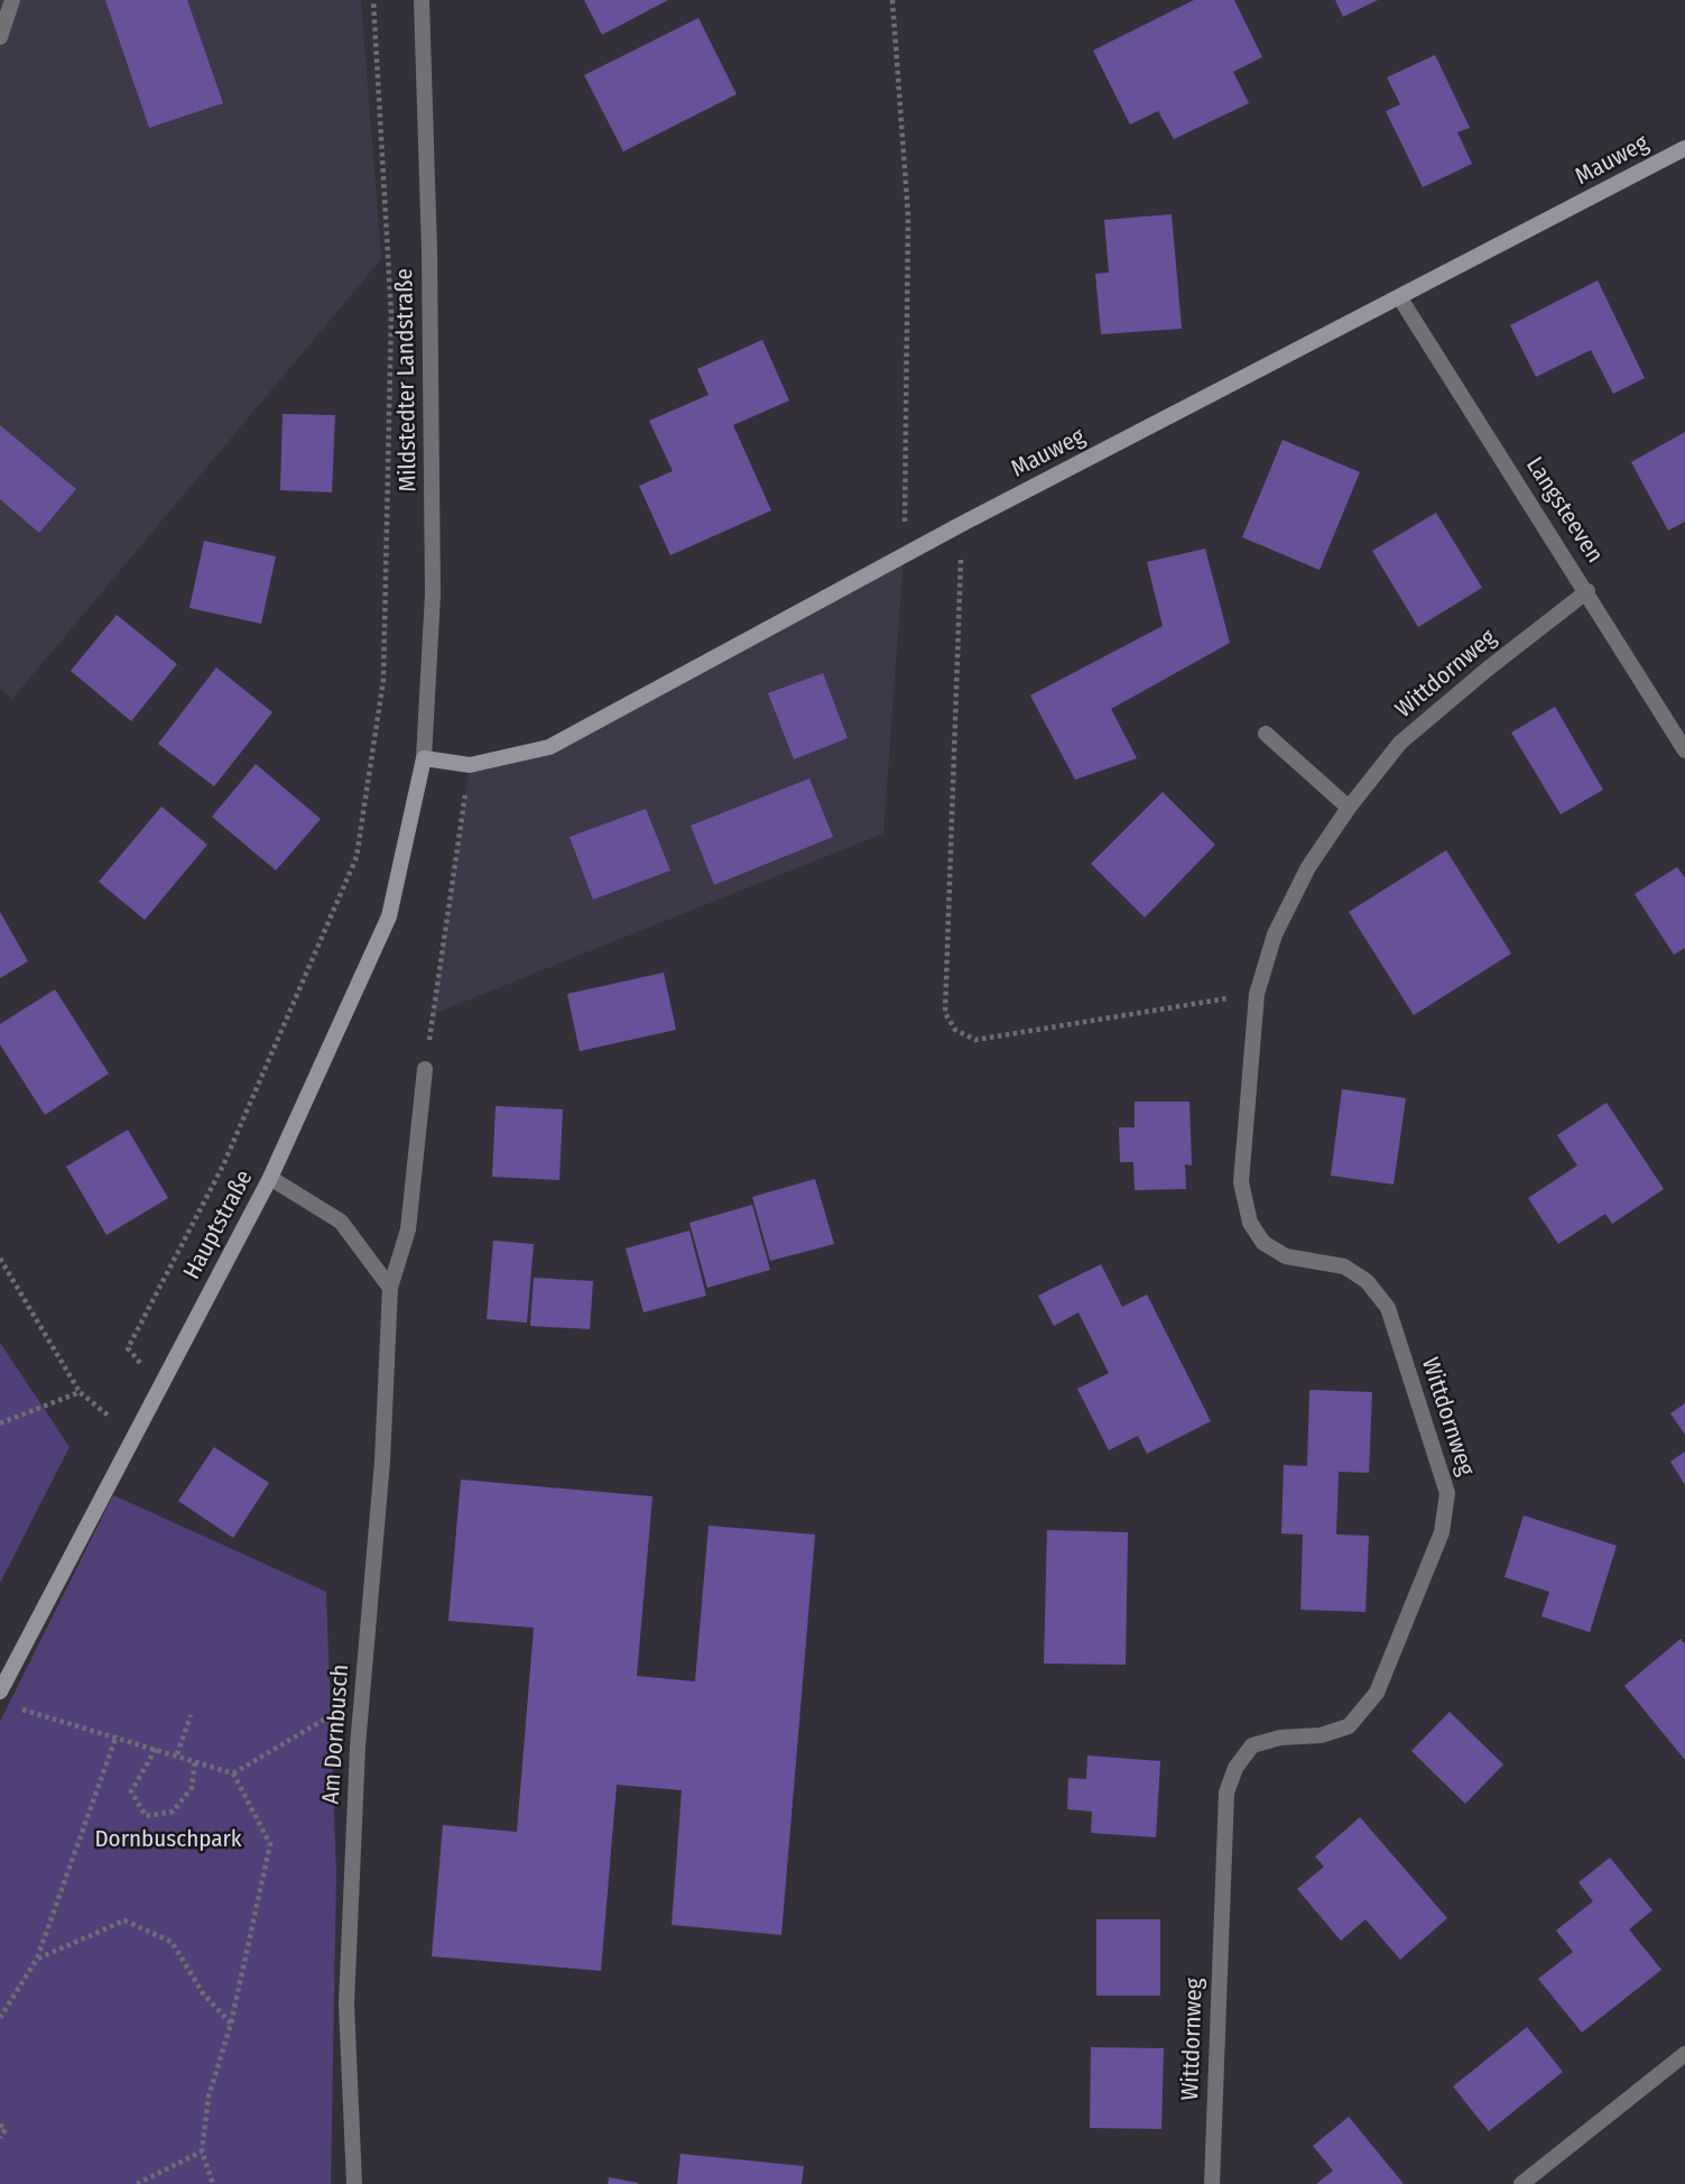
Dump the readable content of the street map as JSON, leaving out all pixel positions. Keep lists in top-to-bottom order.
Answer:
{
  "streets": {
    "street": [
      "Mauweg",
      "Mildstedter Landstraße",
      "Langsteeven",
      "Wittdornweg",
      "Hauptstraße",
      "Am Dornbusch"
    ]
  },
  "crossings": [
    ["Mauweg", "Mildstedter Landstraße"],
    ["Mauweg", "Langsteeven"],
    ["Mauweg", "Hauptstraße"],
    ["Mildstedter Landstraße", "Hauptstraße"],
    ["Langsteeven", "Wittdornweg"]
  ],
  "parks": ["Dornbuschpark"]
}
